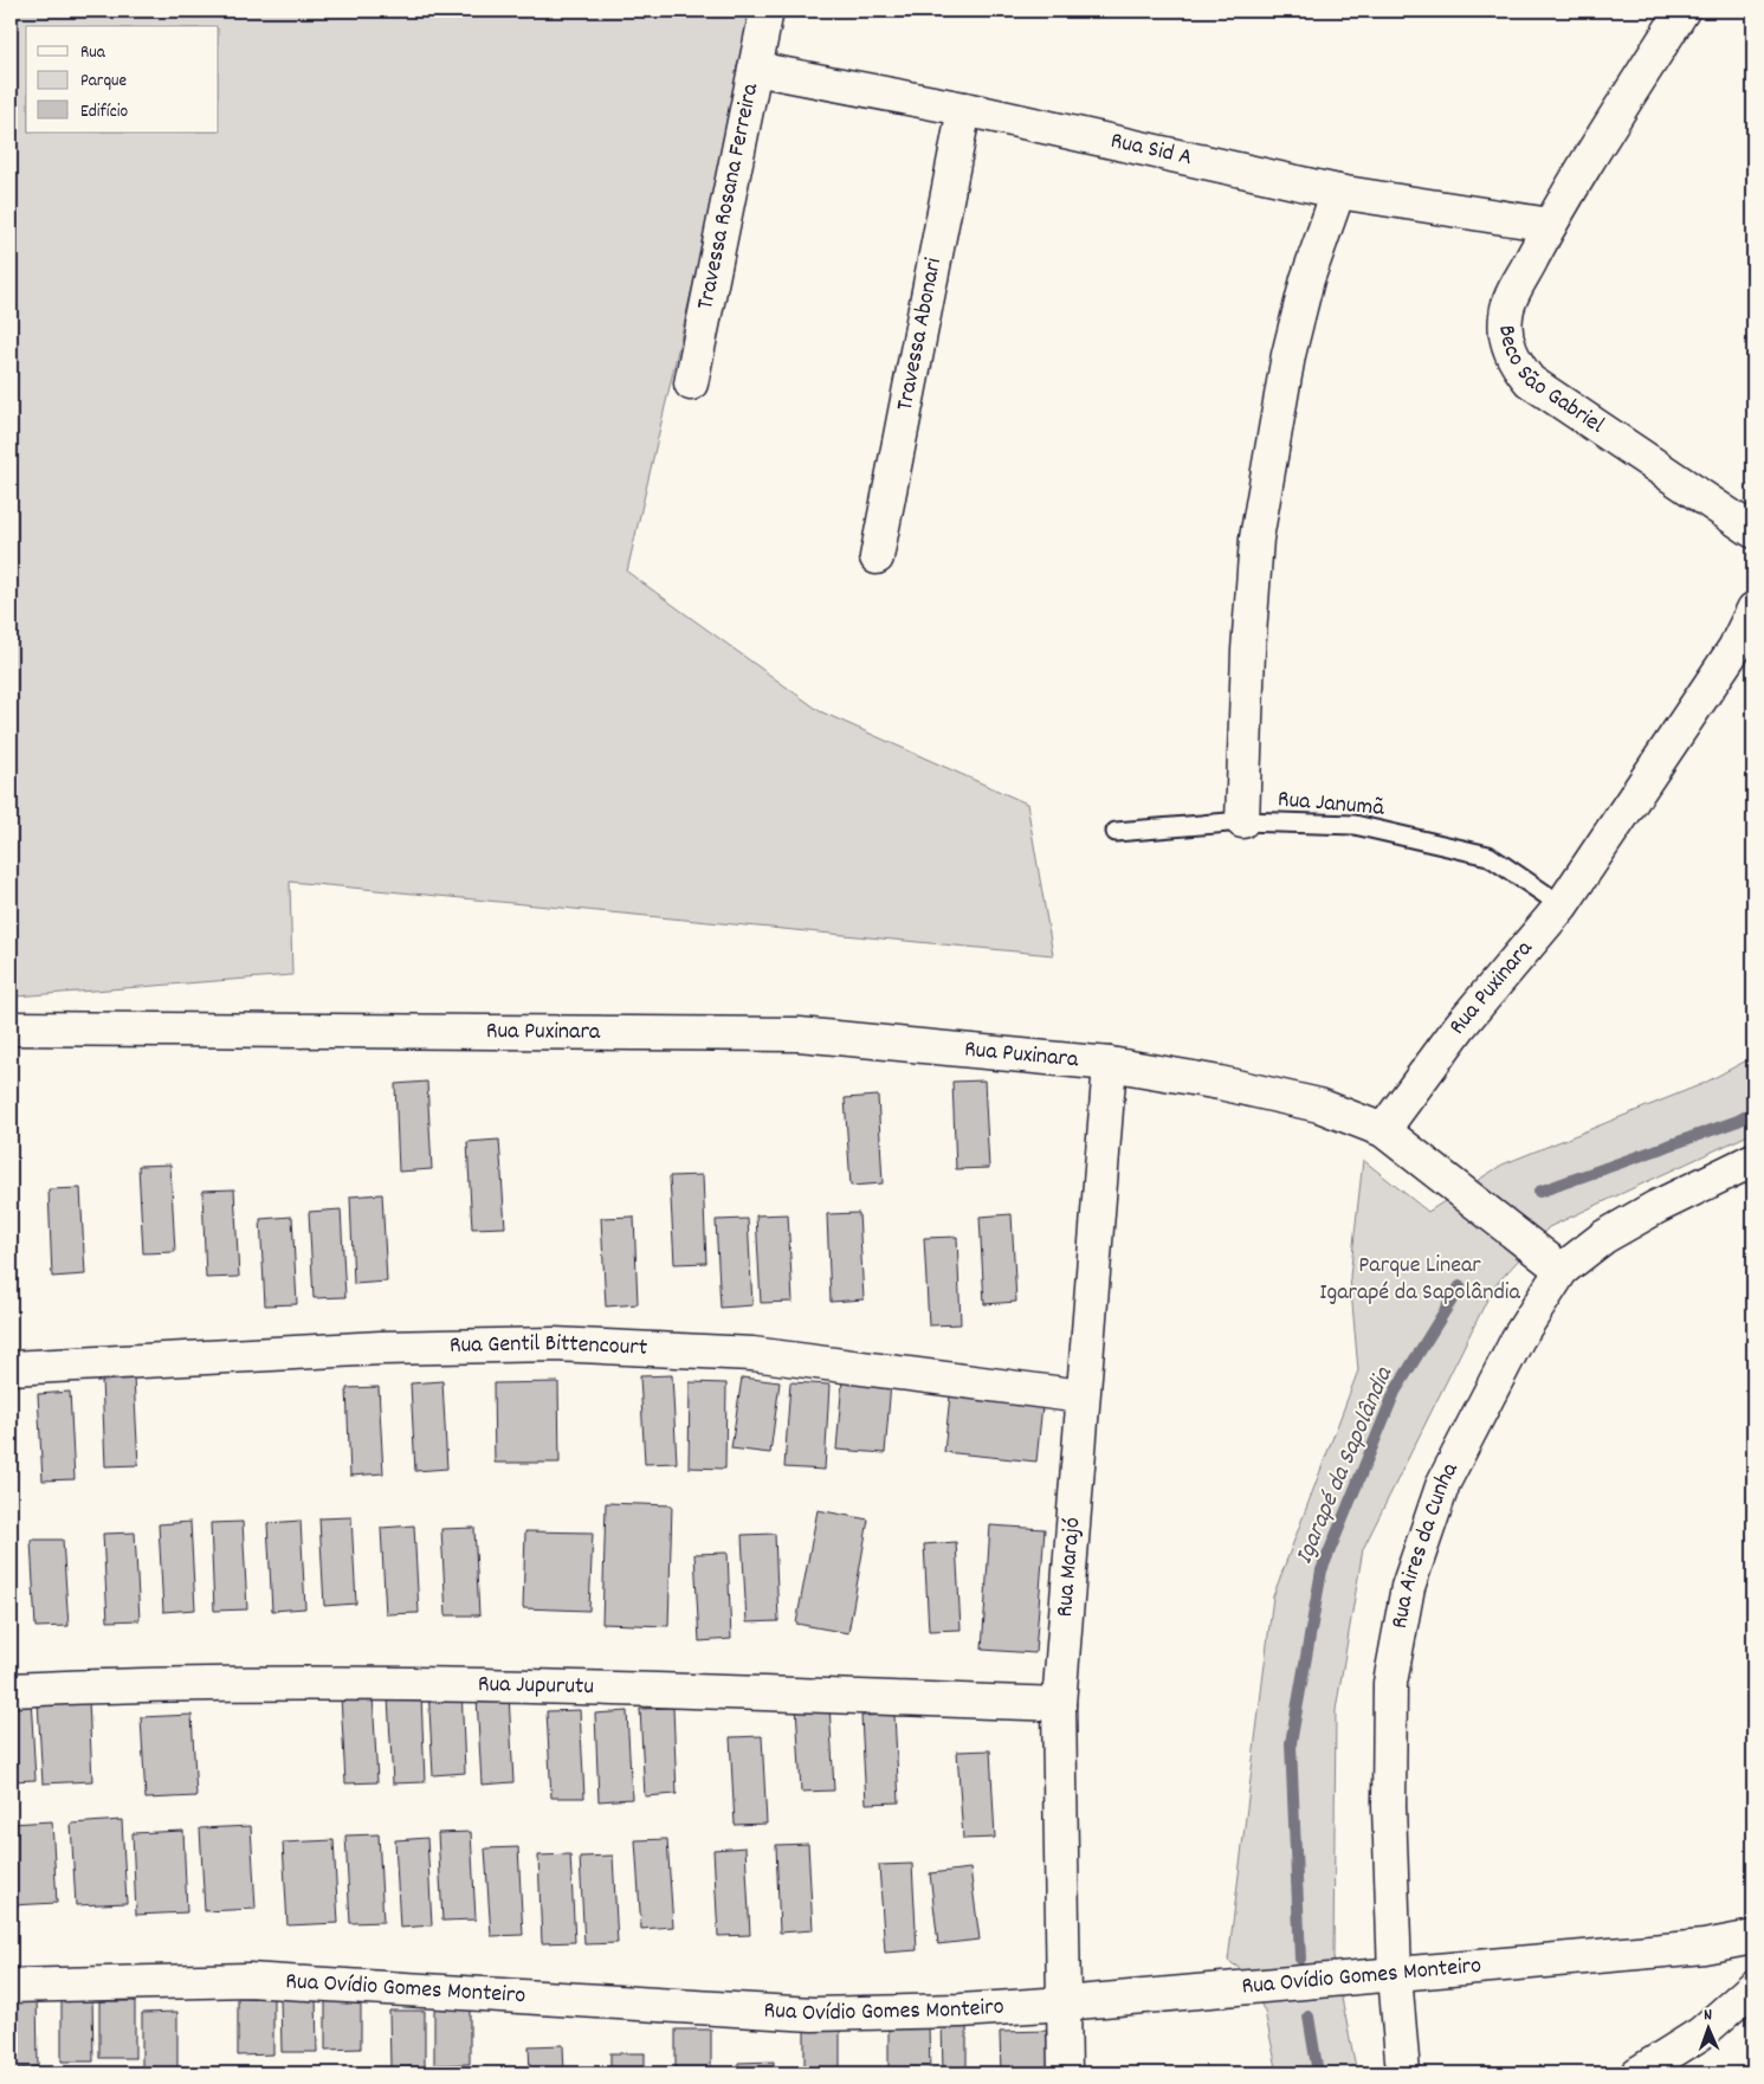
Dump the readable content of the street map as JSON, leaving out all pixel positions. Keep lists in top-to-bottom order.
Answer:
{
  "streets": {
    "street": [
      "Rua Sid A",
      "Travessa Rosana Ferreira",
      "Travessa Abonari",
      "Beco São Gabriel",
      "Rua Puxinara",
      "Rua Gentil Bittencourt",
      "Rua Aires da Cunha",
      "Rua Marajó",
      "Rua Jupurutu",
      "Rua Ovídio Gomes Monteiro"
    ],
    "lane": ["Rua Janumã"]
  },
  "crossings": [
    ["Rua Sid A", "Travessa Rosana Ferreira"],
    ["Rua Sid A", "Travessa Abonari"],
    ["Rua Sid A", "Beco São Gabriel"],
    ["Rua Janumã", "Rua Puxinara"],
    ["Rua Puxinara", "Rua Marajó"],
    ["Rua Gentil Bittencourt", "Rua Marajó"],
    ["Rua Aires da Cunha", "Rua Ovídio Gomes Monteiro"],
    ["Rua Marajó", "Rua Jupurutu"],
    ["Rua Marajó", "Rua Ovídio Gomes Monteiro"]
  ],
  "water": ["Igarapé da Sapolândia"],
  "parks": ["Parque Linear Igarapé da Sapolândia"],
  "legend": ["Rua", "Parque", "Edifício"],
  "north": "top"
}
